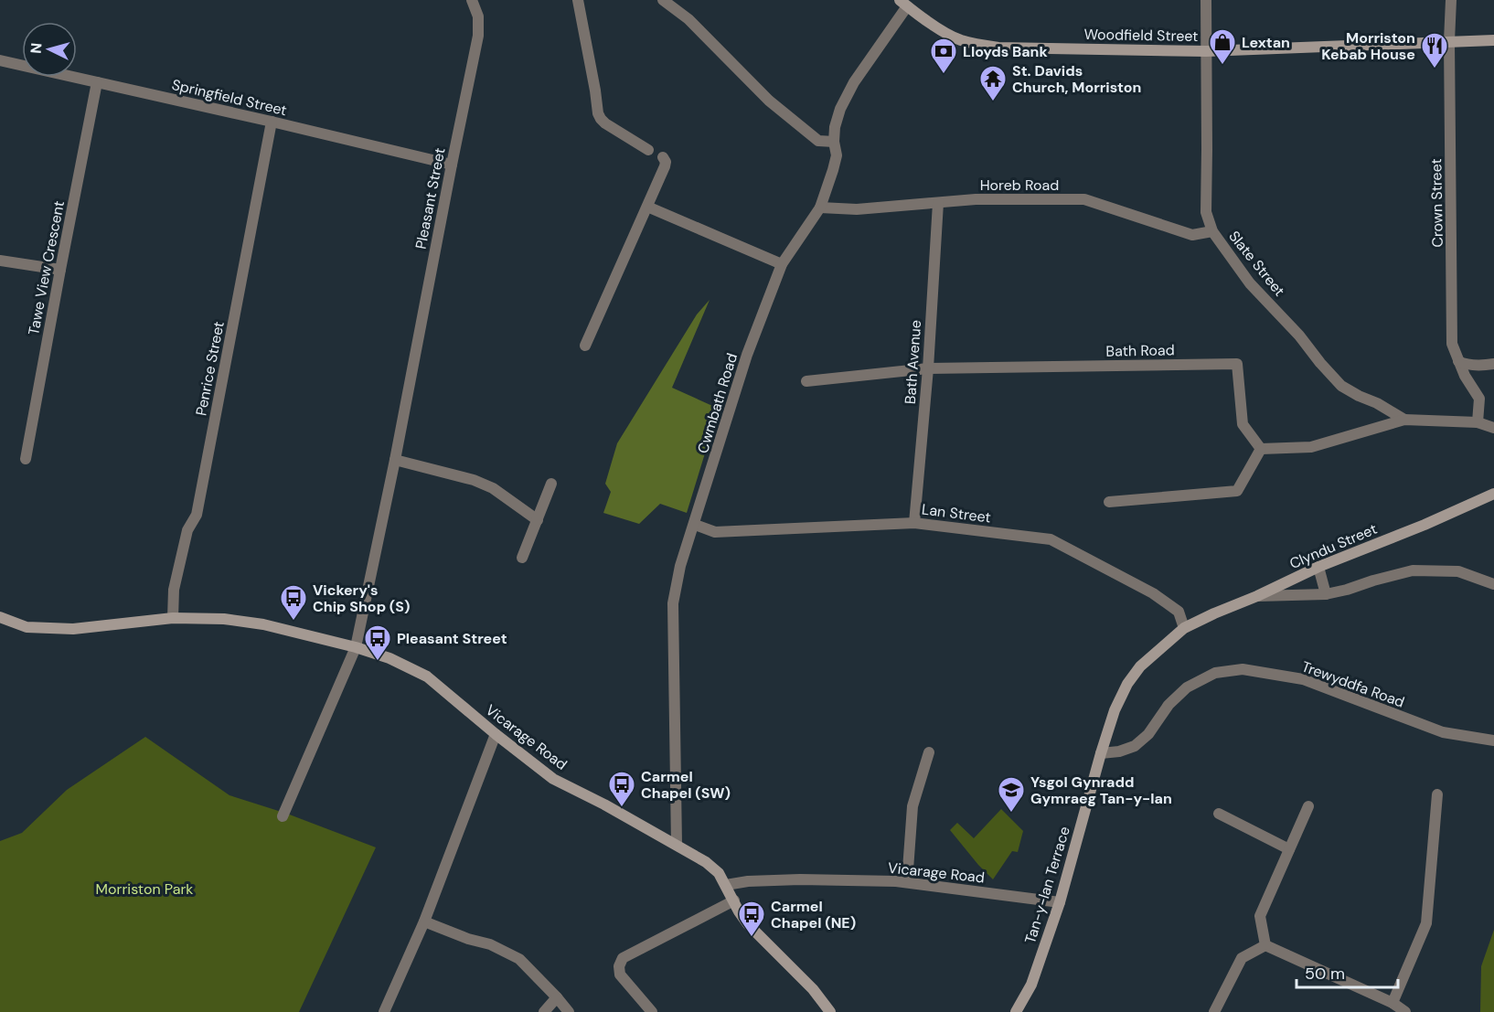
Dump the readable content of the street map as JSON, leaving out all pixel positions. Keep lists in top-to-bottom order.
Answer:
{
  "streets": {
    "street": [
      "Woodfield Street",
      "Springfield Street",
      "Horeb Road",
      "Pleasant Street",
      "Crown Street",
      "Slate Street",
      "Tawe View Crescent",
      "Bath Road",
      "Bath Avenue",
      "Penrice Street",
      "Cwmbath Road",
      "Lan Street",
      "Clyndu Street",
      "Trewyddfa Road",
      "Vicarage Road",
      "Tan-y-lan Terrace"
    ]
  },
  "crossings": [
    ["Woodfield Street", "Crown Street"],
    ["Woodfield Street", "Slate Street"],
    ["Woodfield Street", "Cwmbath Road"],
    ["Springfield Street", "Pleasant Street"],
    ["Springfield Street", "Tawe View Crescent"],
    ["Springfield Street", "Penrice Street"],
    ["Horeb Road", "Slate Street"],
    ["Horeb Road", "Bath Avenue"],
    ["Horeb Road", "Cwmbath Road"],
    ["Bath Road", "Bath Avenue"],
    ["Bath Avenue", "Lan Street"],
    ["Penrice Street", "Vicarage Road"],
    ["Cwmbath Road", "Lan Street"],
    ["Cwmbath Road", "Vicarage Road"],
    ["Lan Street", "Clyndu Street"],
    ["Lan Street", "Tan-y-lan Terrace"],
    ["Clyndu Street", "Tan-y-lan Terrace"],
    ["Trewyddfa Road", "Tan-y-lan Terrace"],
    ["Vicarage Road", "Tan-y-lan Terrace"]
  ],
  "parks": ["Morriston Park"],
  "places": {
    "shop": ["Lextan"],
    "restaurant": ["Morriston Kebab House"],
    "bank": ["Lloyds Bank"],
    "temple": ["St. Davids Church, Morriston"],
    "bus stop": [
      "Vickery's Chip Shop (S)",
      "Pleasant Street",
      "Carmel Chapel (SW)",
      "Carmel Chapel (NE)"
    ],
    "school or university": ["Ysgol Gynradd Gymraeg Tan-y-lan"]
  },
  "scale_bar": "50 m",
  "north": "left"
}
